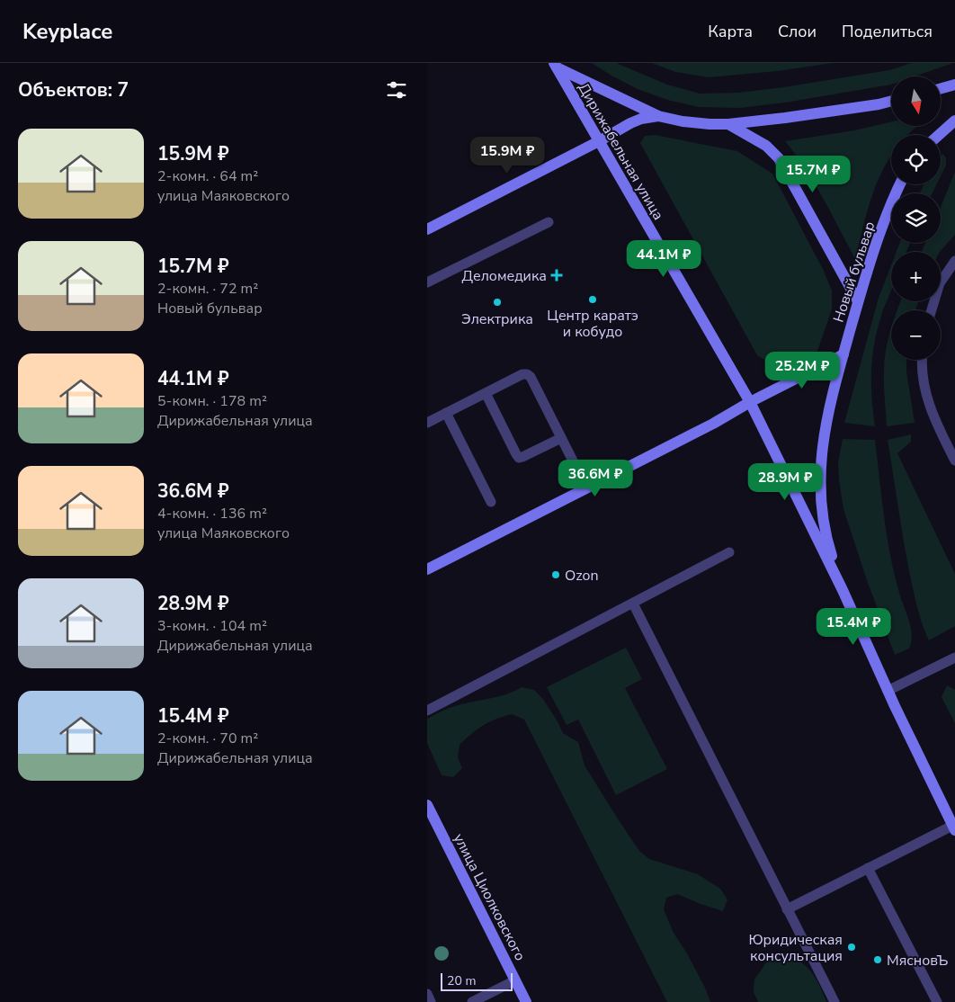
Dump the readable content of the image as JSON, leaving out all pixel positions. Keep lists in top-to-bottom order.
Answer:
{
  "streets": {
    "main road": ["Дирижабельная улица", "Новый бульвар", "улица Циолковского"]
  },
  "crossings": [
    ["Дирижабельная улица", "Новый бульвар"]
  ],
  "places": {
    "health": ["Деломедика"],
    "other": [
      "Центр каратэ и кобудо",
      "Электрика",
      "Ozon",
      "Юридическая консультация",
      "МясновЪ"
    ]
  },
  "scale_bar": "20 m",
  "north": "bottom",
  "page": {
    "header": "Keyplace",
    "nav": ["Карта", "Слои", "Поделиться"],
    "heading": "Объектов: 7",
    "map_buttons": ["+", "−"],
    "list": [
      {
        "name": "15.9M ₽",
        "note": "2-комн. · 64 m² · улица Маяковского"
      },
      {
        "name": "15.7M ₽",
        "note": "2-комн. · 72 m² · Новый бульвар"
      },
      {
        "name": "44.1M ₽",
        "note": "5-комн. · 178 m² · Дирижабельная улица"
      },
      {
        "name": "36.6M ₽",
        "note": "4-комн. · 136 m² · улица Маяковского"
      },
      {
        "name": "28.9M ₽",
        "note": "3-комн. · 104 m² · Дирижабельная улица"
      },
      {
        "name": "15.4M ₽",
        "note": "2-комн. · 70 m² · Дирижабельная улица"
      }
    ],
    "price": [
      "15.9M ₽",
      "15.7M ₽",
      "44.1M ₽",
      "25.2M ₽",
      "36.6M ₽",
      "28.9M ₽",
      "15.4M ₽"
    ],
    "scale": "20 m"
  }
}
